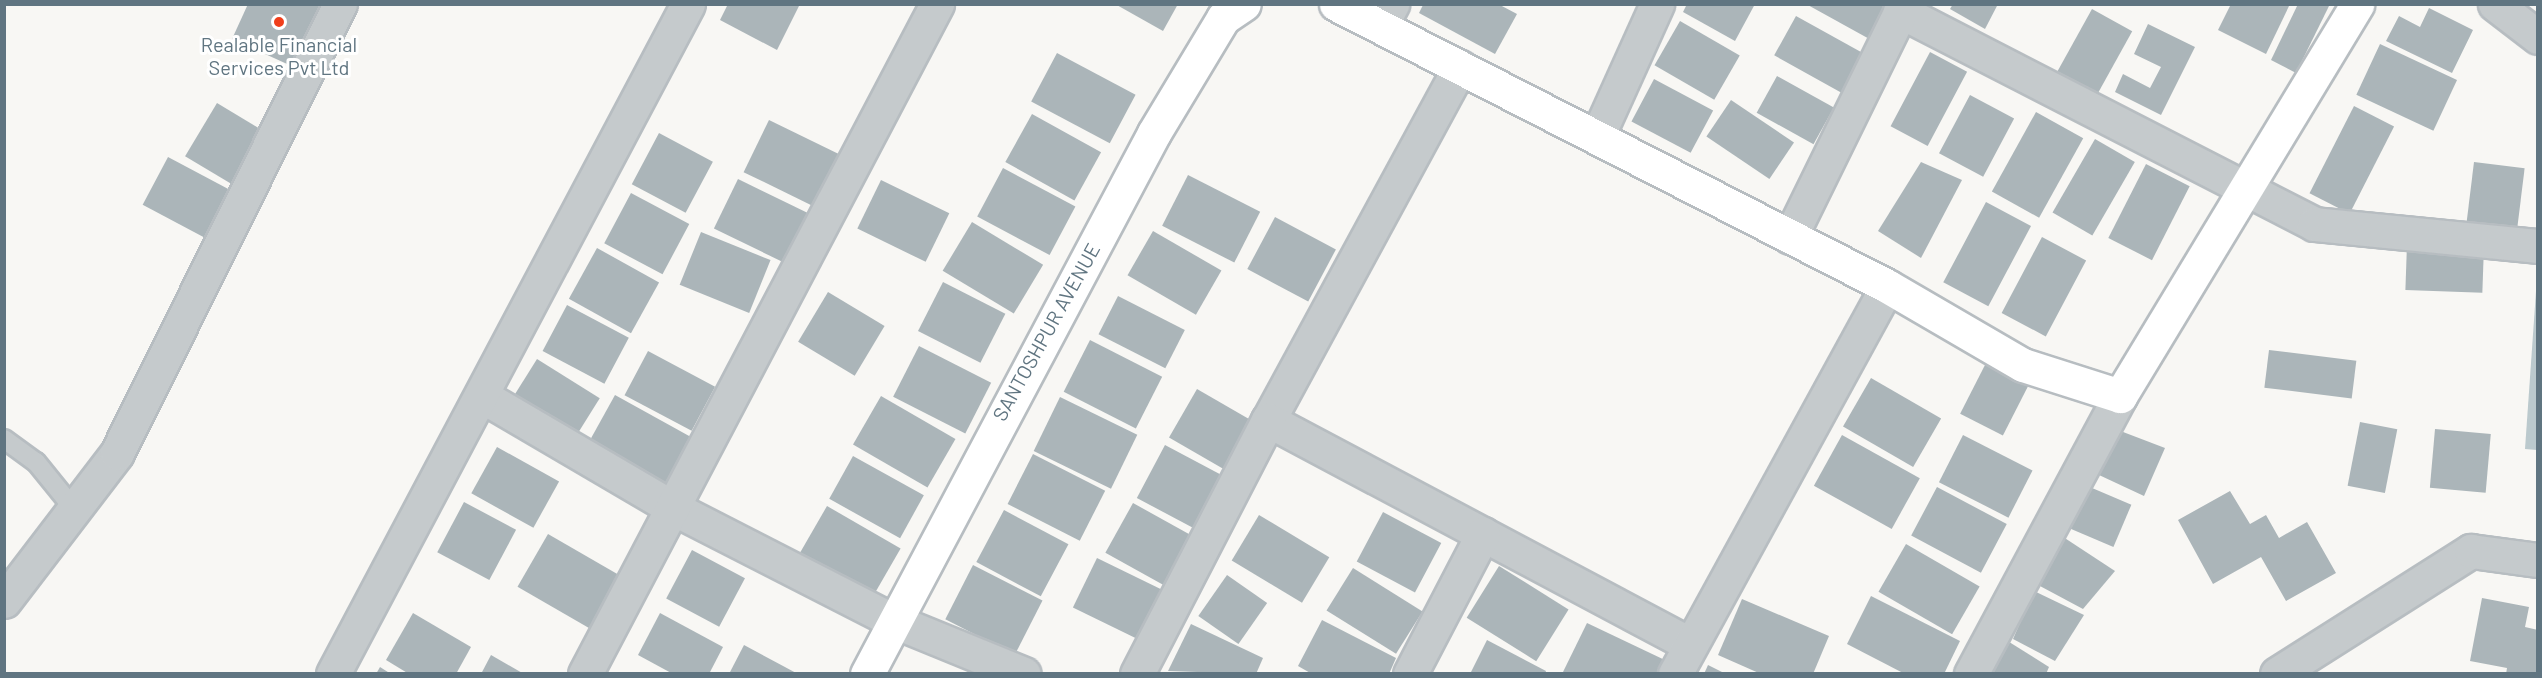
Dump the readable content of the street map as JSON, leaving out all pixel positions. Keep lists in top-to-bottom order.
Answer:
{
  "streets": {
    "main road": ["SANTOSHPUR AVENUE"]
  },
  "places": ["Realable Financial Services Pvt Ltd"]
}
